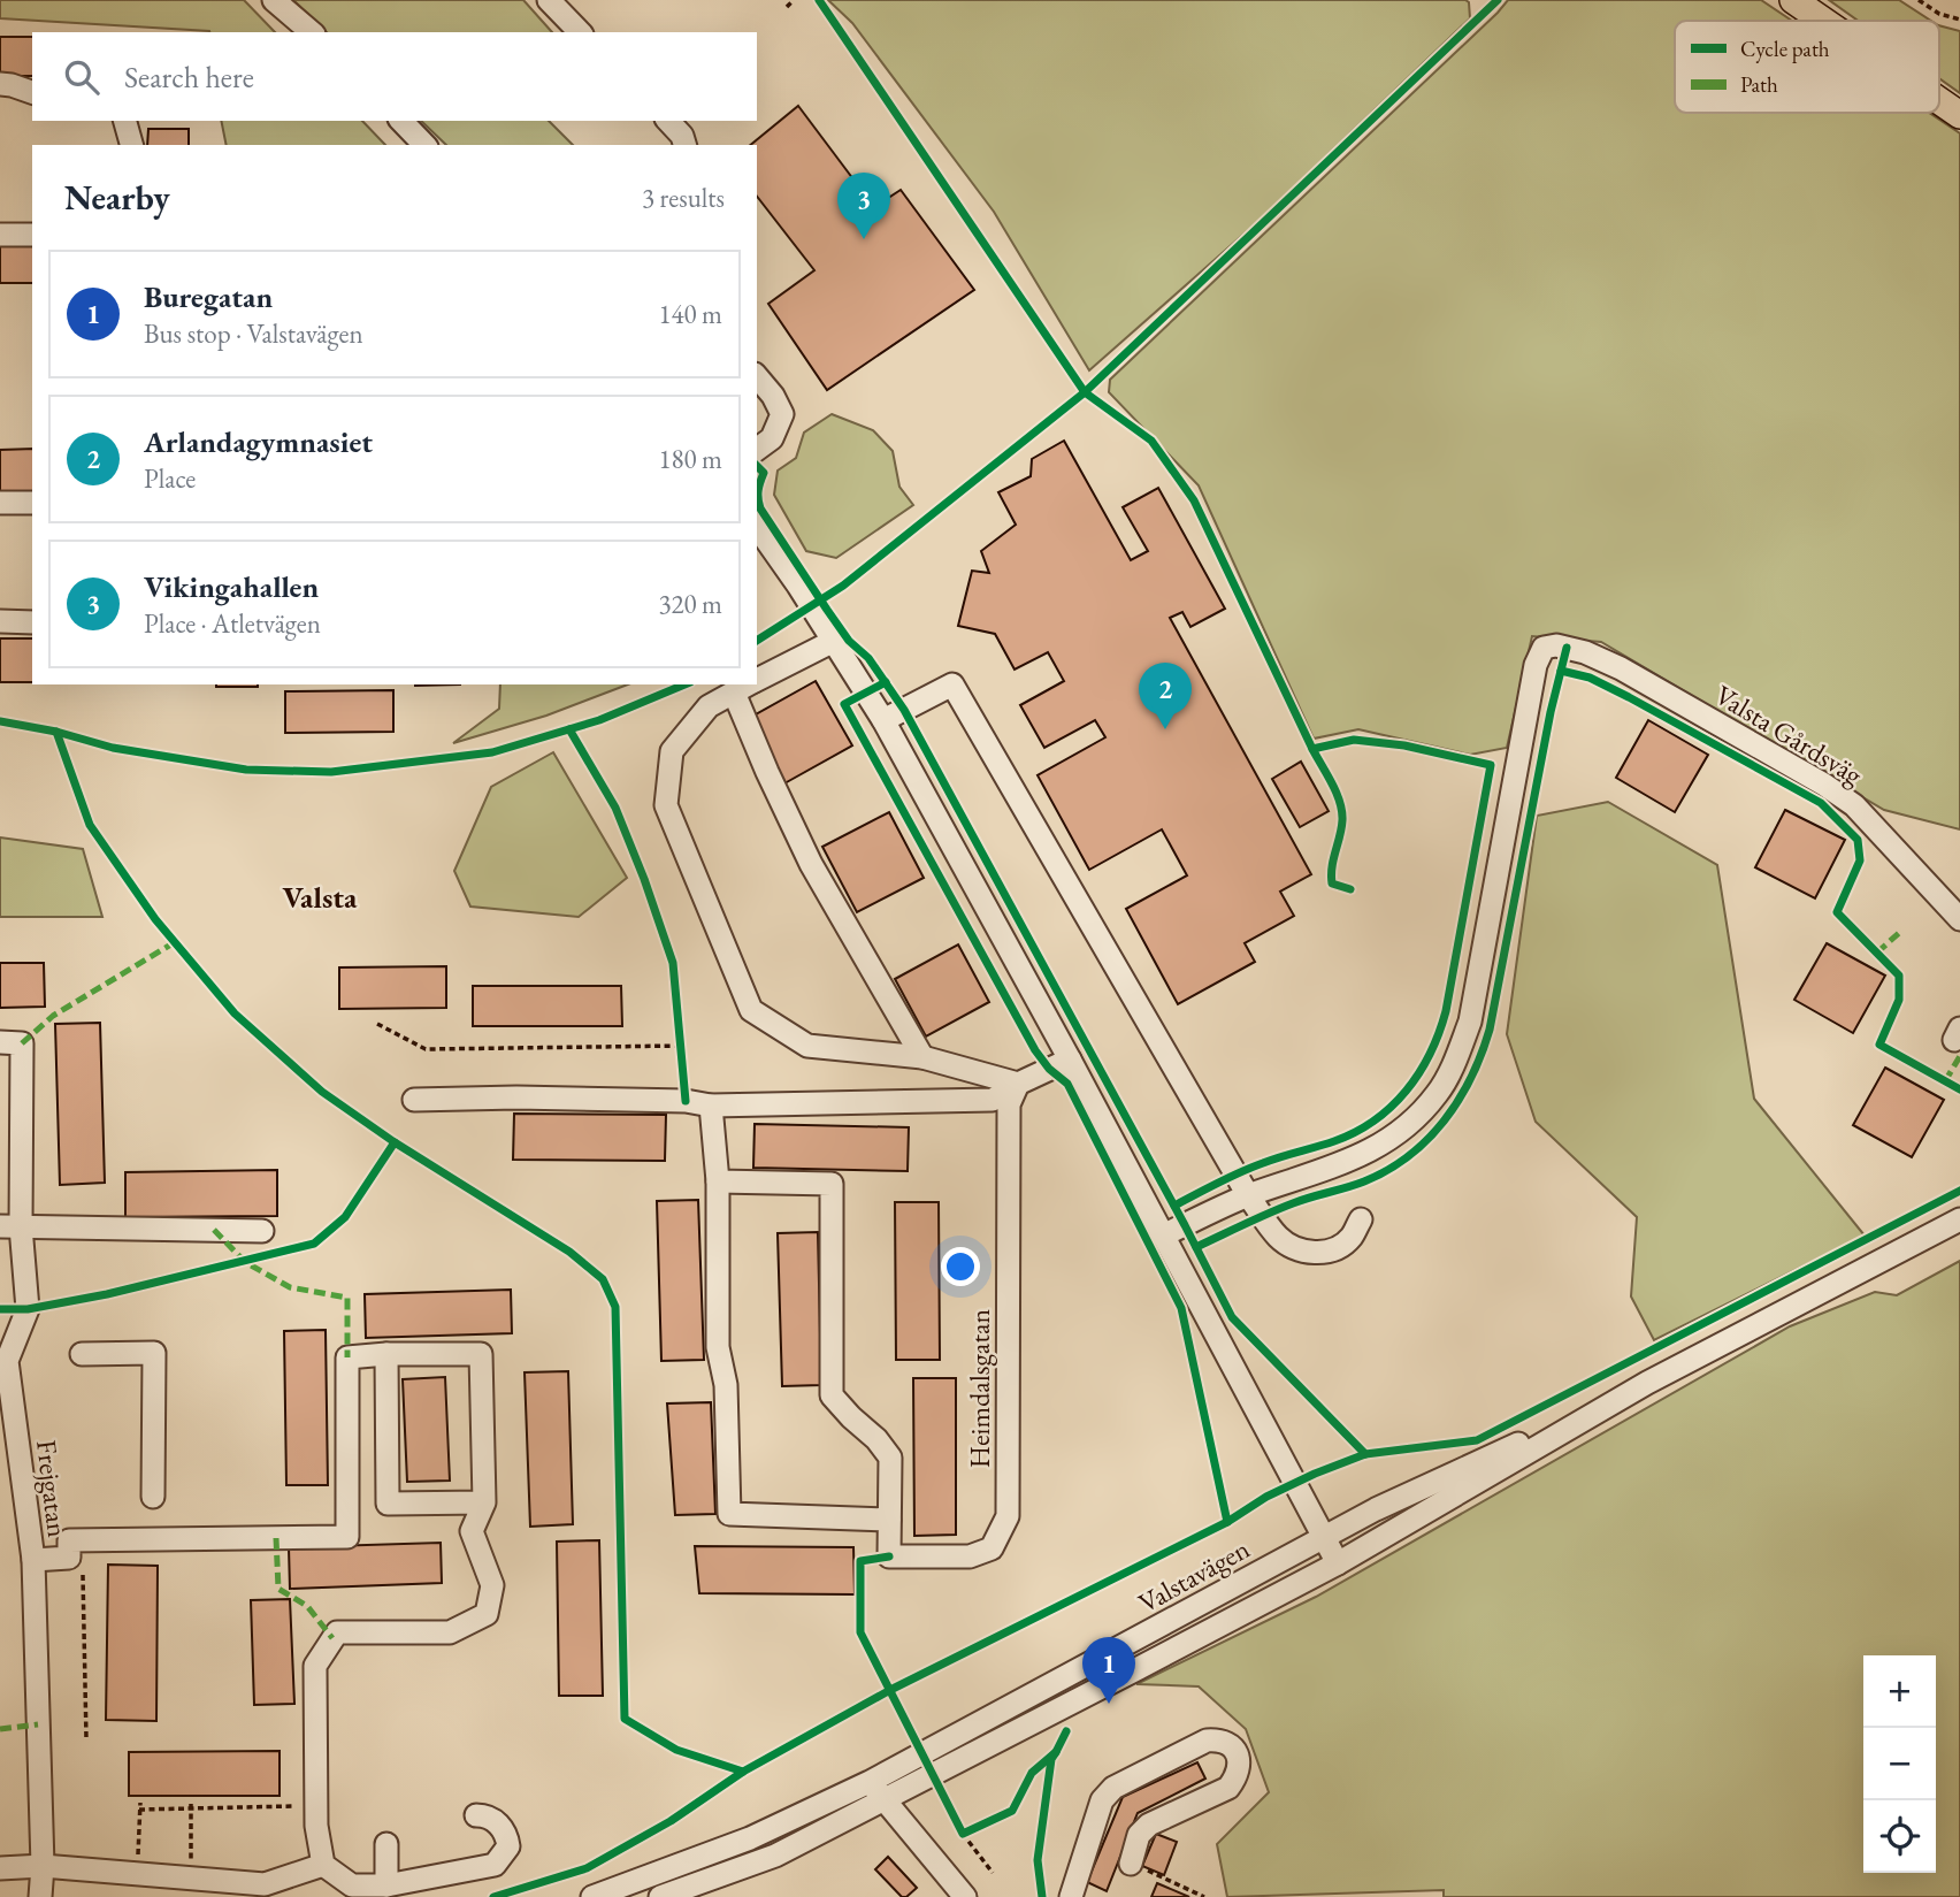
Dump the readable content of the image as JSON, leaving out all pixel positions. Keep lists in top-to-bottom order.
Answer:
{
  "streets": {
    "street": [
      "Valsta Gårdsväg",
      "Heimdalsgatan",
      "Frejgatan",
      "Valstavägen"
    ]
  },
  "districts": ["Valsta"],
  "legend": ["Cycle path", "Path"],
  "page": {
    "search": "Search here",
    "heading": ["Nearby", "3 results"],
    "pins": ["3", "2", "1"],
    "list": [
      {
        "mark": "1",
        "name": "Buregatan",
        "note": "Bus stop · Valstavägen",
        "value": "140 m"
      },
      {
        "mark": "2",
        "name": "Arlandagymnasiet",
        "note": "Place",
        "value": "180 m"
      },
      {
        "mark": "3",
        "name": "Vikingahallen",
        "note": "Place · Atletvägen",
        "value": "320 m"
      }
    ],
    "map_buttons": ["+", "−"]
  }
}
